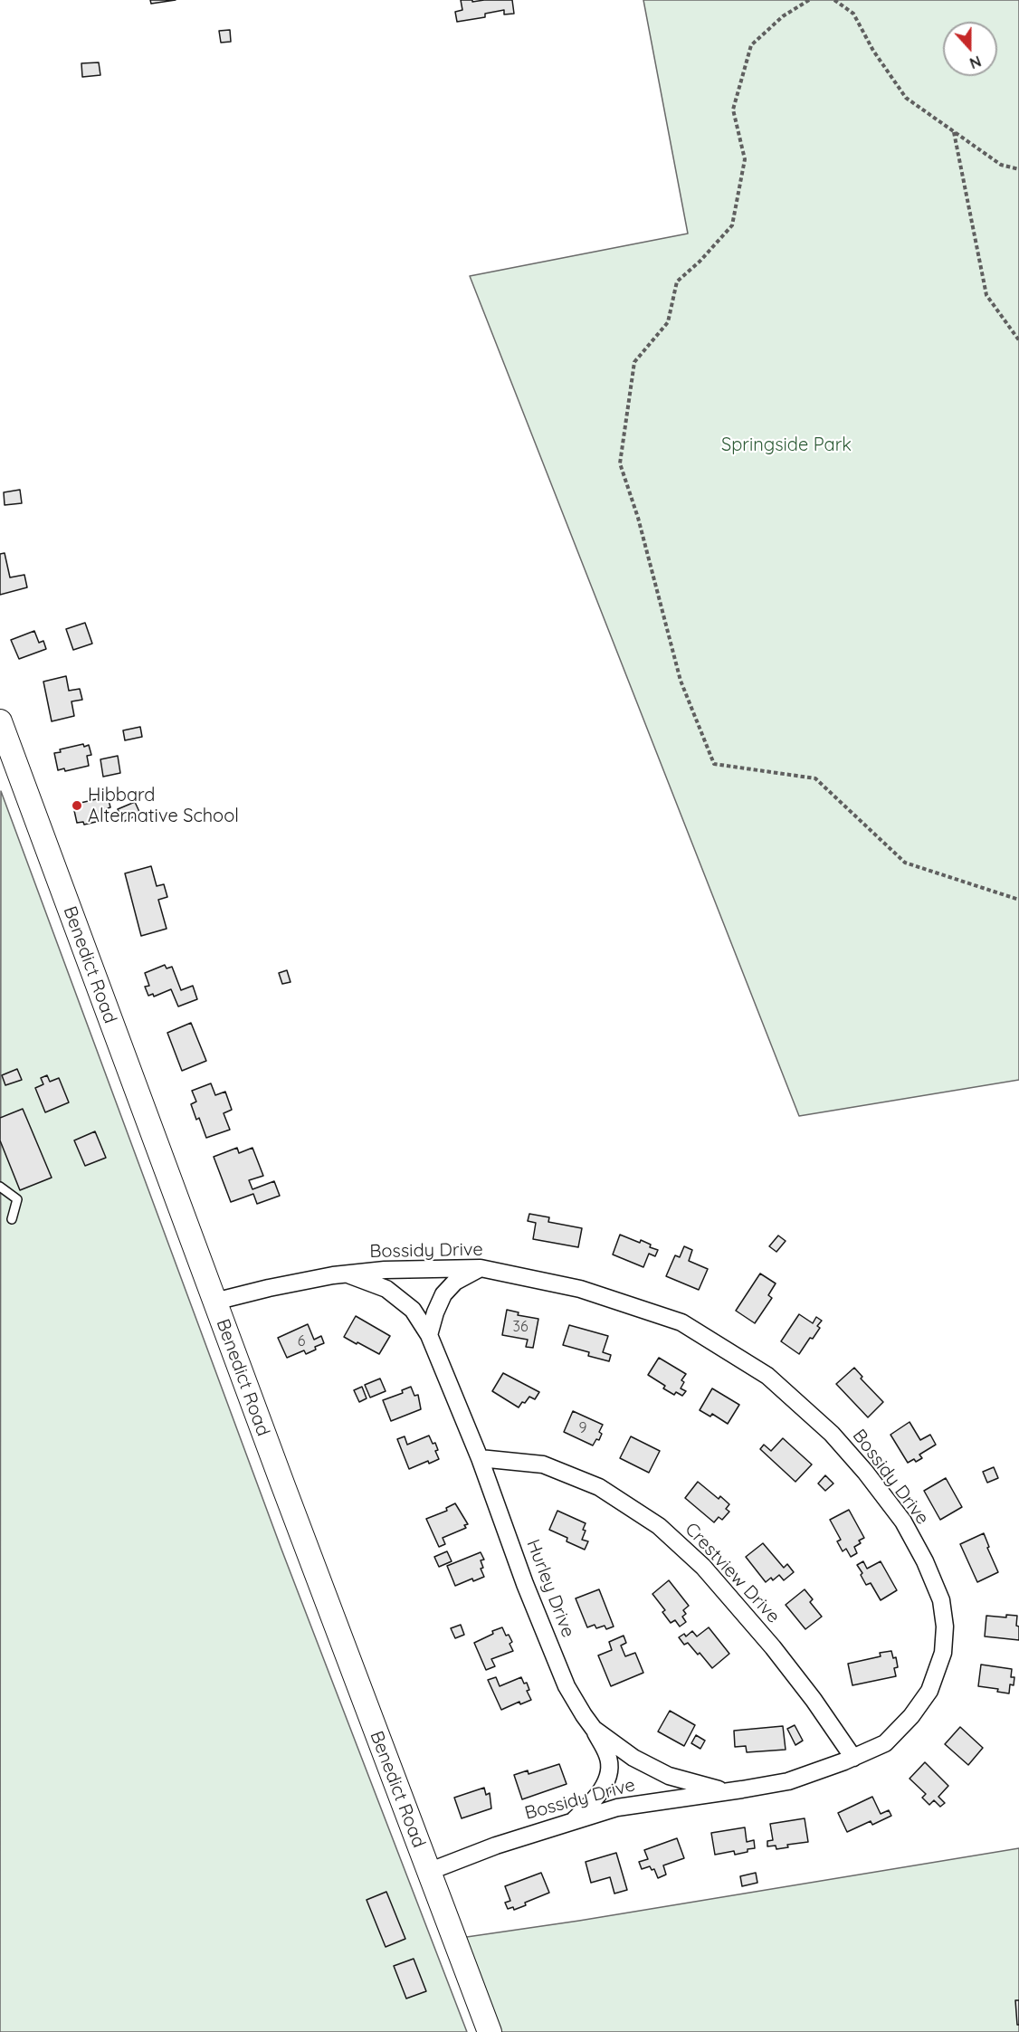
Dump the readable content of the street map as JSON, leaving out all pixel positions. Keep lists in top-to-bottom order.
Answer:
{
  "streets": {
    "street": [
      "Benedict Road",
      "Bossidy Drive",
      "Crestview Drive",
      "Hurley Drive"
    ]
  },
  "crossings": [
    ["Benedict Road", "Bossidy Drive"],
    ["Bossidy Drive", "Crestview Drive"],
    ["Bossidy Drive", "Hurley Drive"],
    ["Crestview Drive", "Hurley Drive"]
  ],
  "parks": ["Springside Park"],
  "places": ["Hibbard Alternative School"],
  "house_numbers": ["36", "6", "9"],
  "north": "bottom"
}
